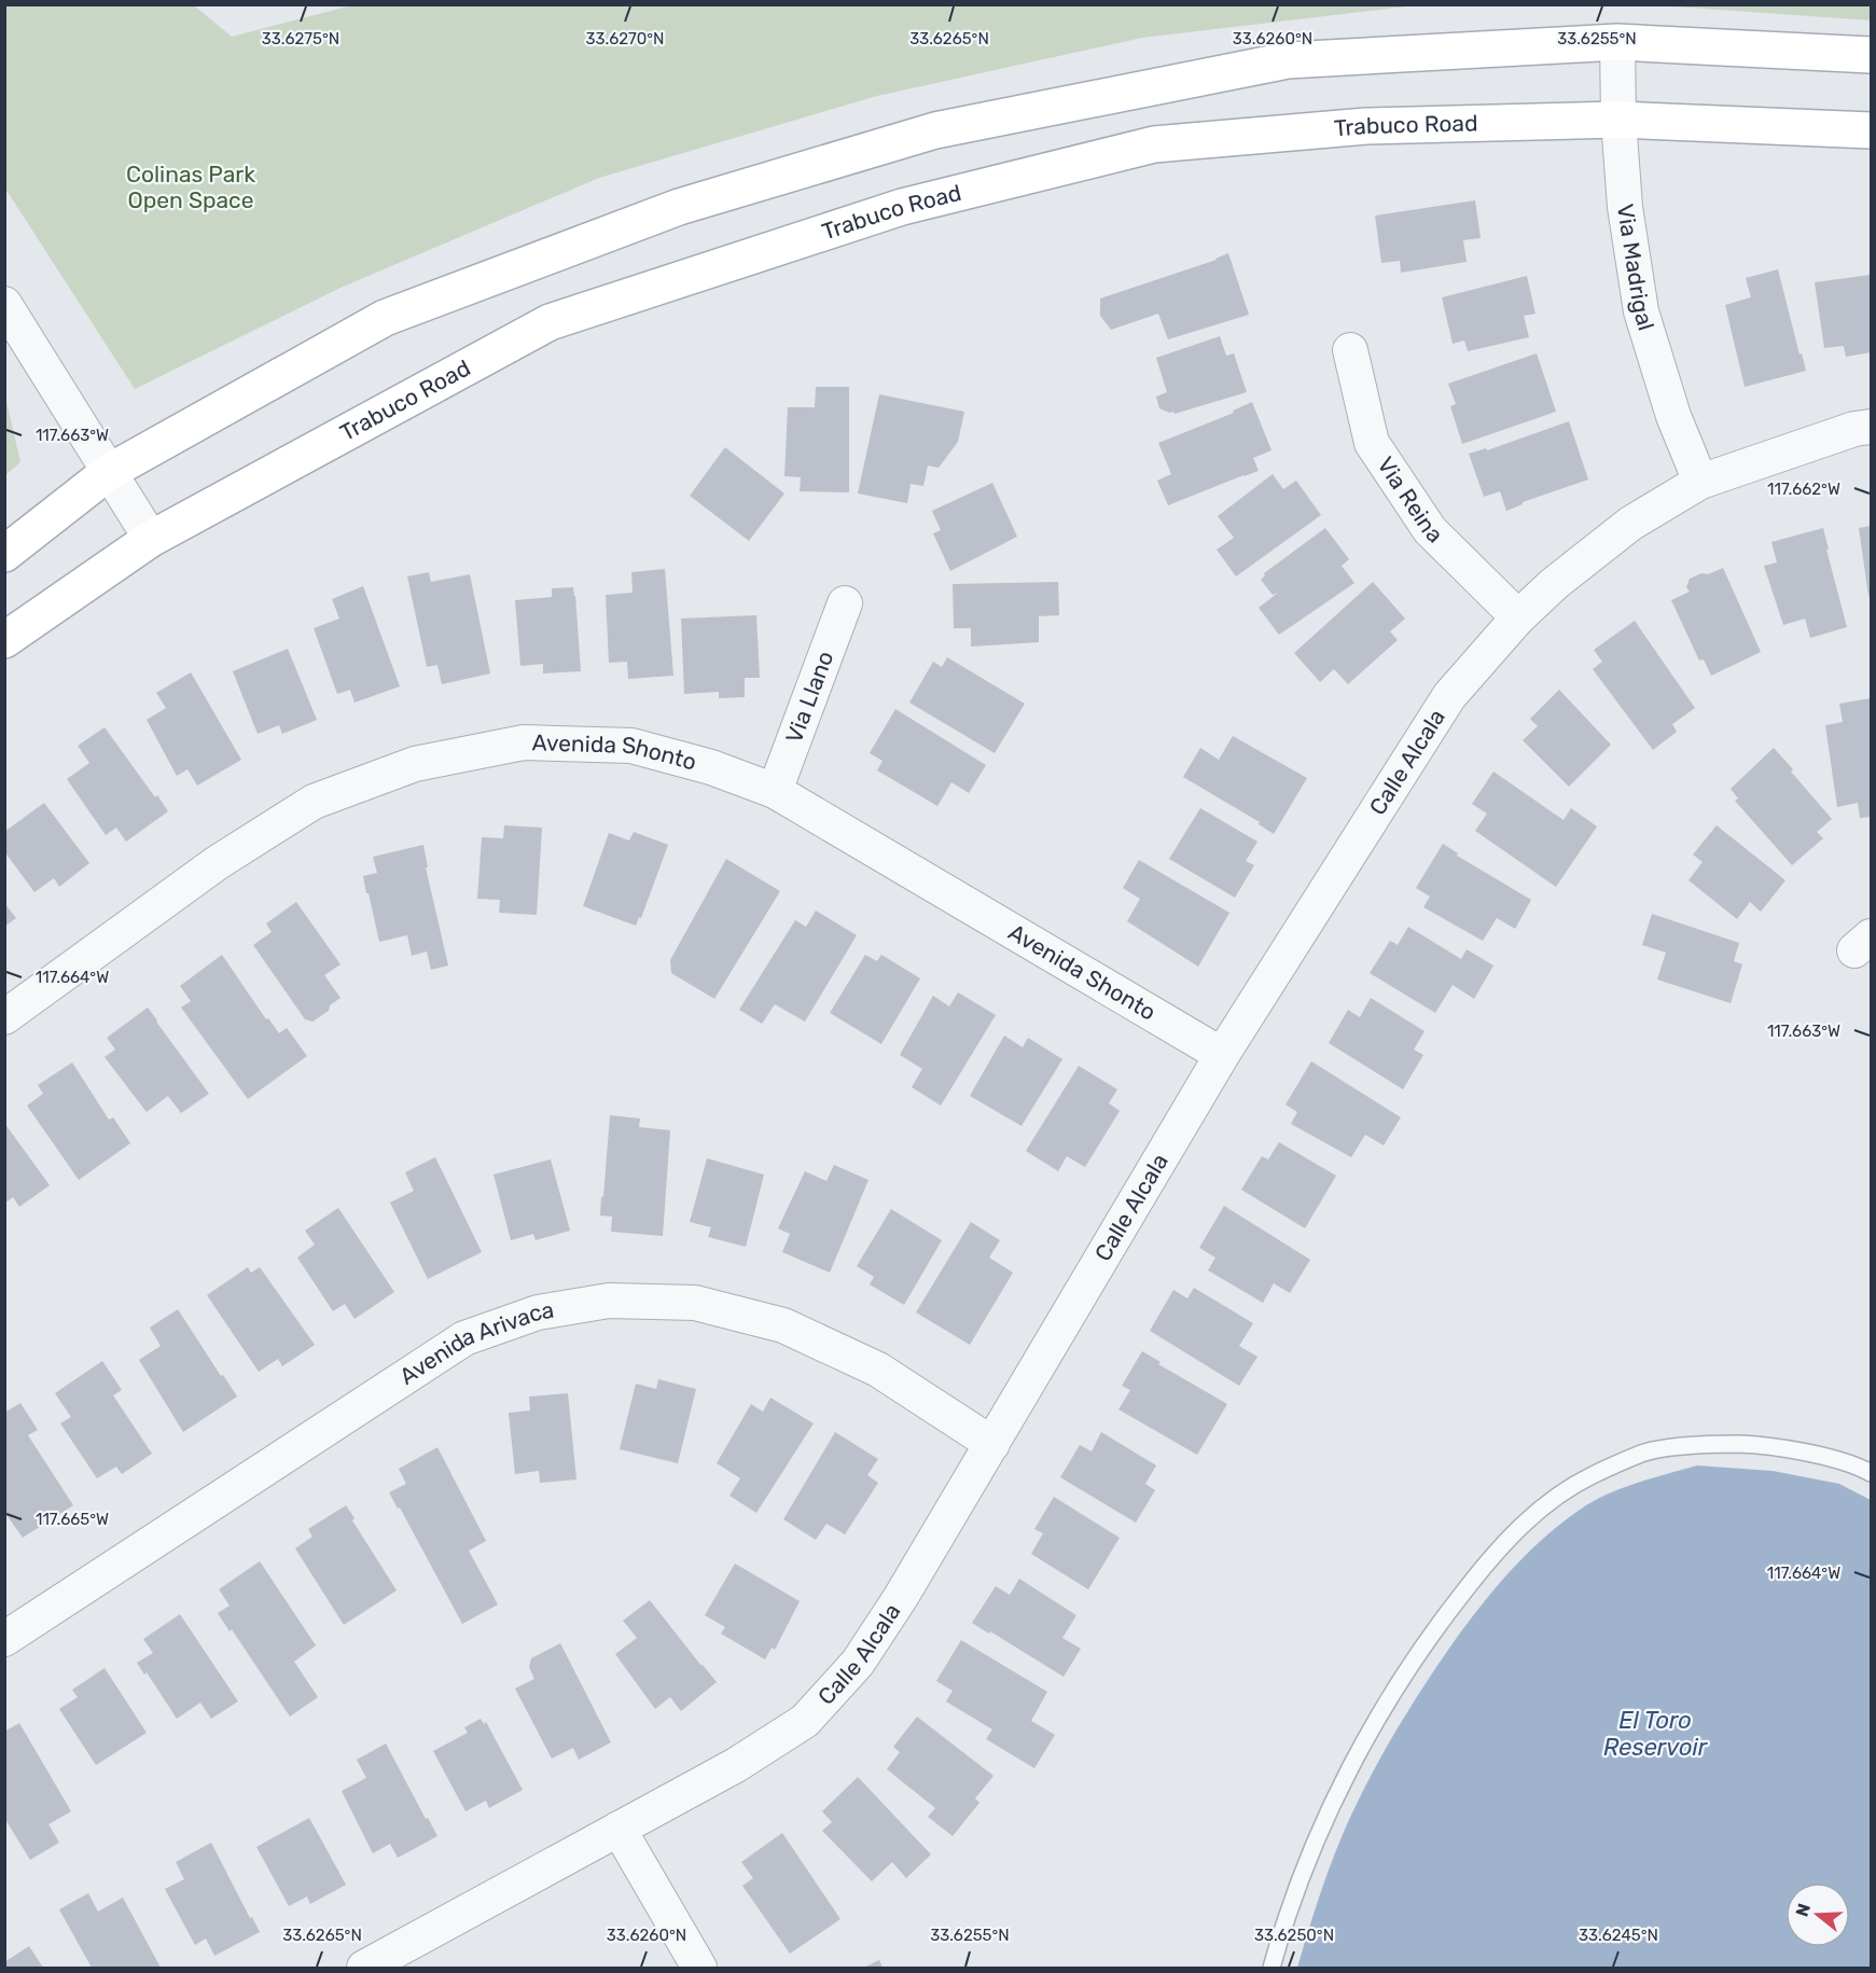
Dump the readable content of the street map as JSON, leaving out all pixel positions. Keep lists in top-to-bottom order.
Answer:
{
  "streets": {
    "main road": ["Trabuco Road"],
    "street": [
      "Via Madrigal",
      "Via Reina",
      "Via Llano",
      "Avenida Shonto",
      "Calle Alcala",
      "Avenida Arivaca"
    ]
  },
  "crossings": [
    ["Trabuco Road", "Via Madrigal"],
    ["Via Madrigal", "Calle Alcala"],
    ["Via Reina", "Calle Alcala"],
    ["Via Llano", "Avenida Shonto"],
    ["Avenida Shonto", "Calle Alcala"],
    ["Calle Alcala", "Avenida Arivaca"]
  ],
  "water": ["El Toro Reservoir"],
  "parks": ["Colinas Park Open Space"],
  "north": "left",
  "coordinates": [
    "33.6275°N",
    "33.6270°N",
    "33.6265°N",
    "33.6260°N",
    "33.6255°N",
    "117.663°W",
    "117.662°W",
    "117.664°W",
    "117.665°W",
    "33.6250°N",
    "33.6245°N"
  ]
}
